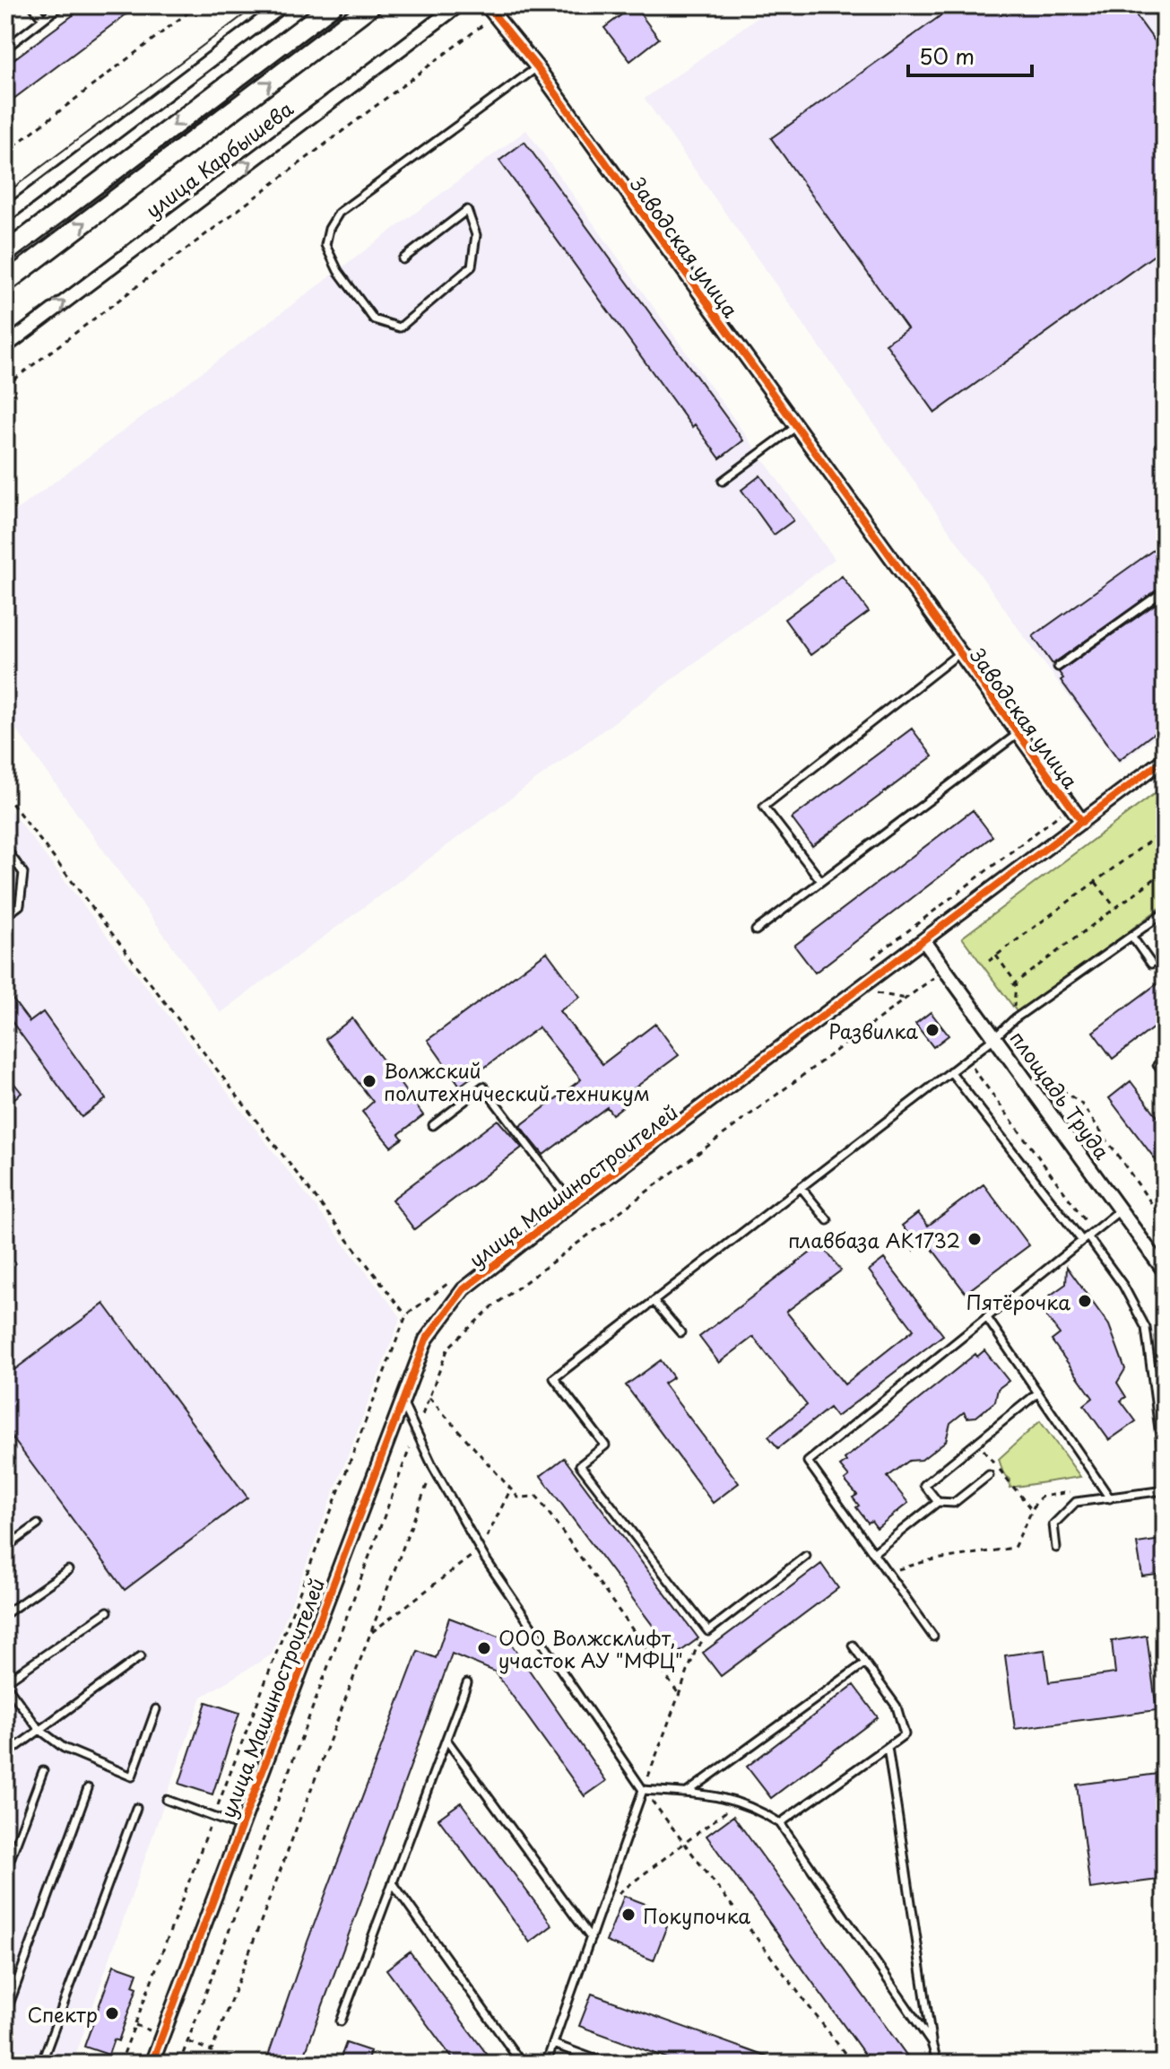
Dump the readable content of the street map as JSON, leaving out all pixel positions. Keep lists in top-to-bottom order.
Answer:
{
  "streets": {
    "street": [
      "улица Карбышева",
      "Заводская улица",
      "площадь Труда",
      "улица Машиностроителей"
    ]
  },
  "crossings": [
    ["Заводская улица", "улица Машиностроителей"],
    ["площадь Труда", "улица Машиностроителей"]
  ],
  "places": [
    "Развилка",
    "Волжский политехнический техникум",
    "плавбаза АК1732",
    "Пятёрочка",
    "ООО Волжсклифт, участок АУ \"МФЦ\"",
    "Покупочка",
    "Спектр"
  ],
  "scale_bar": "50 m"
}
